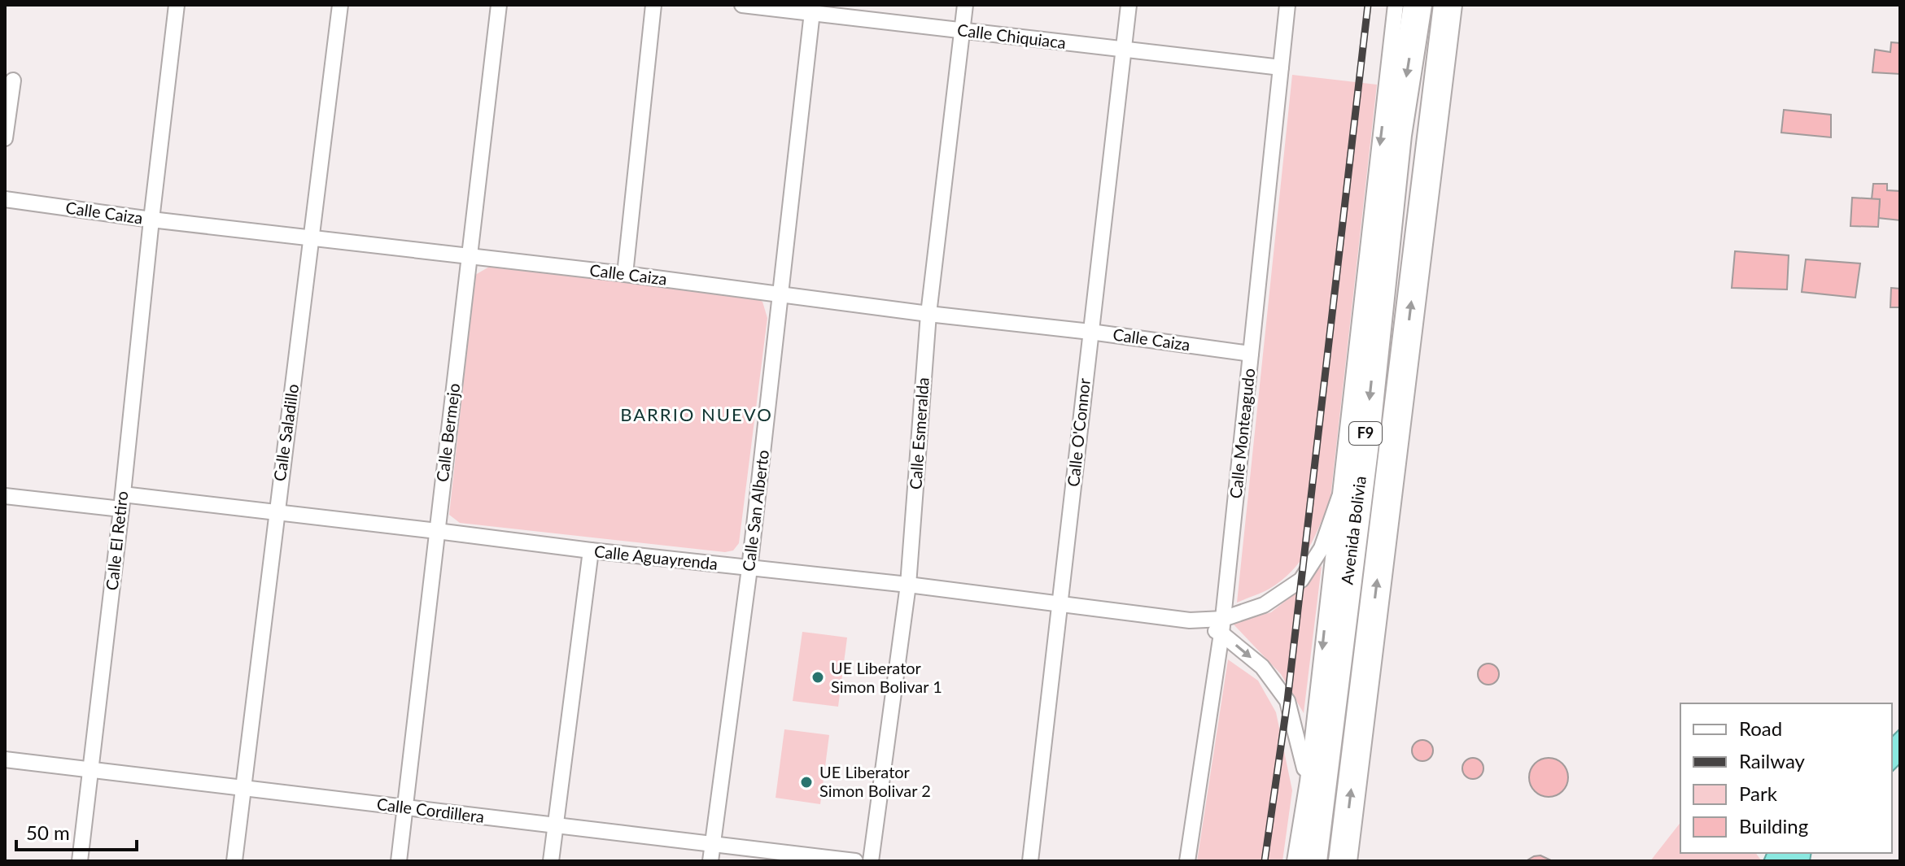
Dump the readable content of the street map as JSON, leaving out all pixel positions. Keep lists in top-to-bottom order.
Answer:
{
  "streets": {
    "highway": ["F9", "Avenida Bolivia"],
    "street": [
      "Calle Chiquiaca",
      "Calle Caiza",
      "Calle Saladillo",
      "Calle Bermejo",
      "Calle O'Connor",
      "Calle Esmeralda",
      "Calle Monteagudo",
      "Calle San Alberto",
      "Calle El Retiro",
      "Calle Aguayrenda",
      "Calle Cordillera"
    ]
  },
  "crossings": [
    ["Calle Chiquiaca", "Calle O'Connor"],
    ["Calle Chiquiaca", "Calle Esmeralda"],
    ["Calle Chiquiaca", "Calle Monteagudo"],
    ["Calle Chiquiaca", "Calle San Alberto"],
    ["Calle Caiza", "Calle Saladillo"],
    ["Calle Caiza", "Calle Bermejo"],
    ["Calle Caiza", "Calle O'Connor"],
    ["Calle Caiza", "Calle Esmeralda"],
    ["Calle Caiza", "Calle Monteagudo"],
    ["Calle Caiza", "Calle San Alberto"],
    ["Calle Caiza", "Calle El Retiro"],
    ["Calle Saladillo", "Calle Aguayrenda"],
    ["Calle Saladillo", "Calle Cordillera"],
    ["Calle Bermejo", "Calle Aguayrenda"],
    ["Calle Bermejo", "Calle Cordillera"],
    ["Calle O'Connor", "Calle Aguayrenda"],
    ["Calle Esmeralda", "Calle Aguayrenda"],
    ["Calle Monteagudo", "Calle Aguayrenda"],
    ["Calle San Alberto", "Calle Aguayrenda"],
    ["Calle San Alberto", "Calle Cordillera"],
    ["Calle El Retiro", "Calle Aguayrenda"],
    ["Calle El Retiro", "Calle Cordillera"]
  ],
  "districts": ["BARRIO NUEVO"],
  "places": ["UE Liberator Simon Bolivar 1", "UE Liberator Simon Bolivar 2"],
  "legend": [
    "Road",
    "Railway",
    "Park",
    "Building"
  ],
  "scale_bar": "50 m"
}
